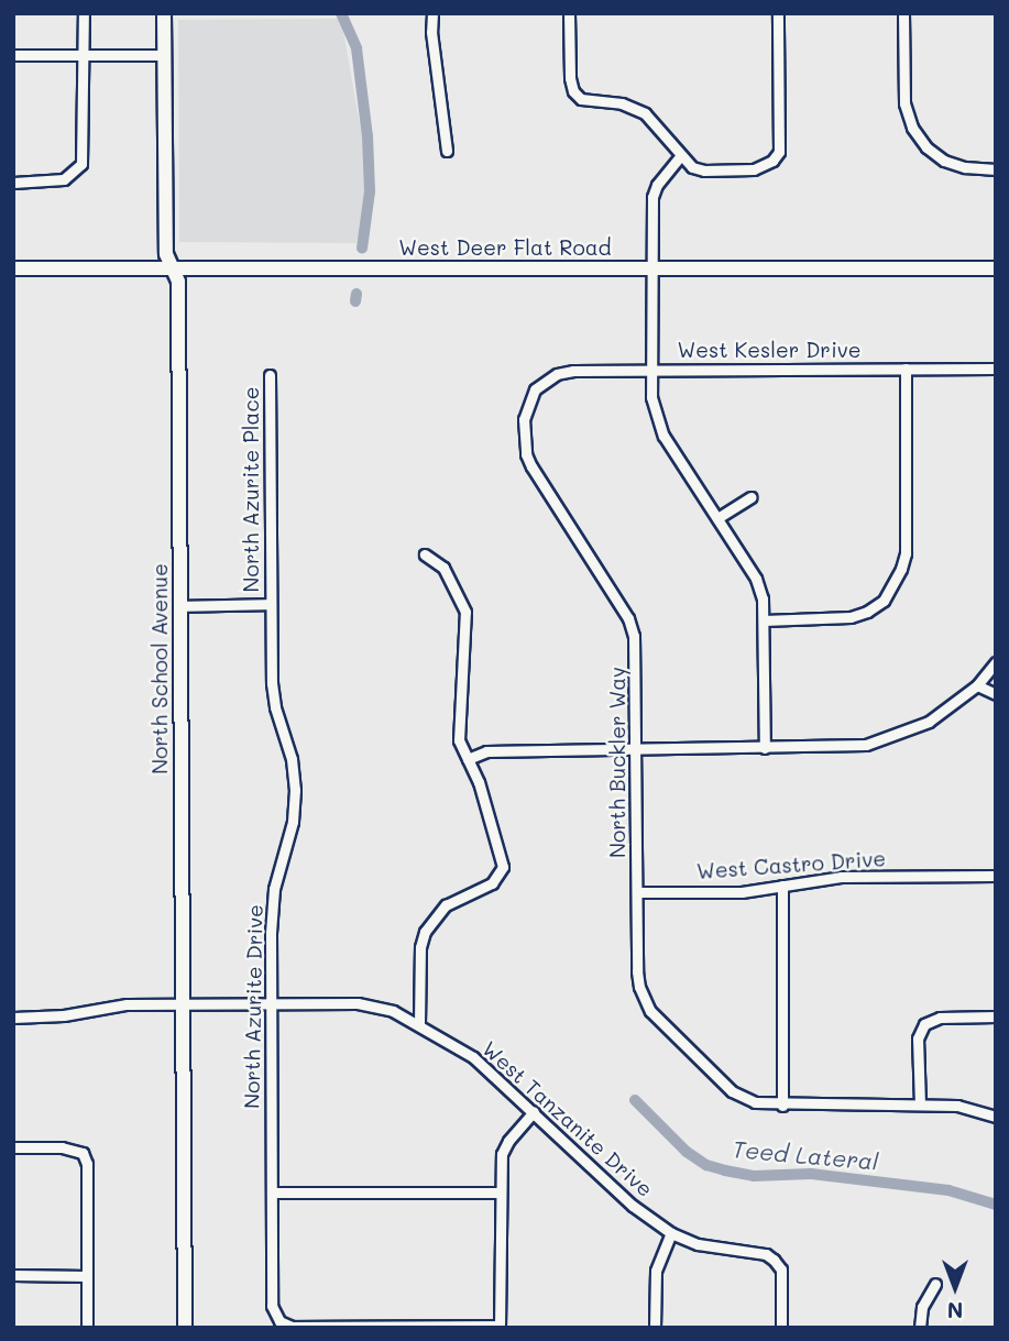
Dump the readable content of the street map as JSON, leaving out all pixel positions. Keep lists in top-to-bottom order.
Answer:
{
  "streets": {
    "street": [
      "West Deer Flat Road",
      "West Kesler Drive",
      "North Azurite Place",
      "North School Avenue",
      "North Buckler Way",
      "West Castro Drive",
      "North Azurite Drive",
      "West Tanzanite Drive"
    ]
  },
  "crossings": [
    ["West Deer Flat Road", "North School Avenue"],
    ["West Kesler Drive", "North Buckler Way"],
    ["North Azurite Place", "North Azurite Drive"],
    ["North School Avenue", "West Tanzanite Drive"],
    ["North Buckler Way", "West Castro Drive"],
    ["North Azurite Drive", "West Tanzanite Drive"]
  ],
  "water": ["Teed Lateral"],
  "north": "bottom"
}
